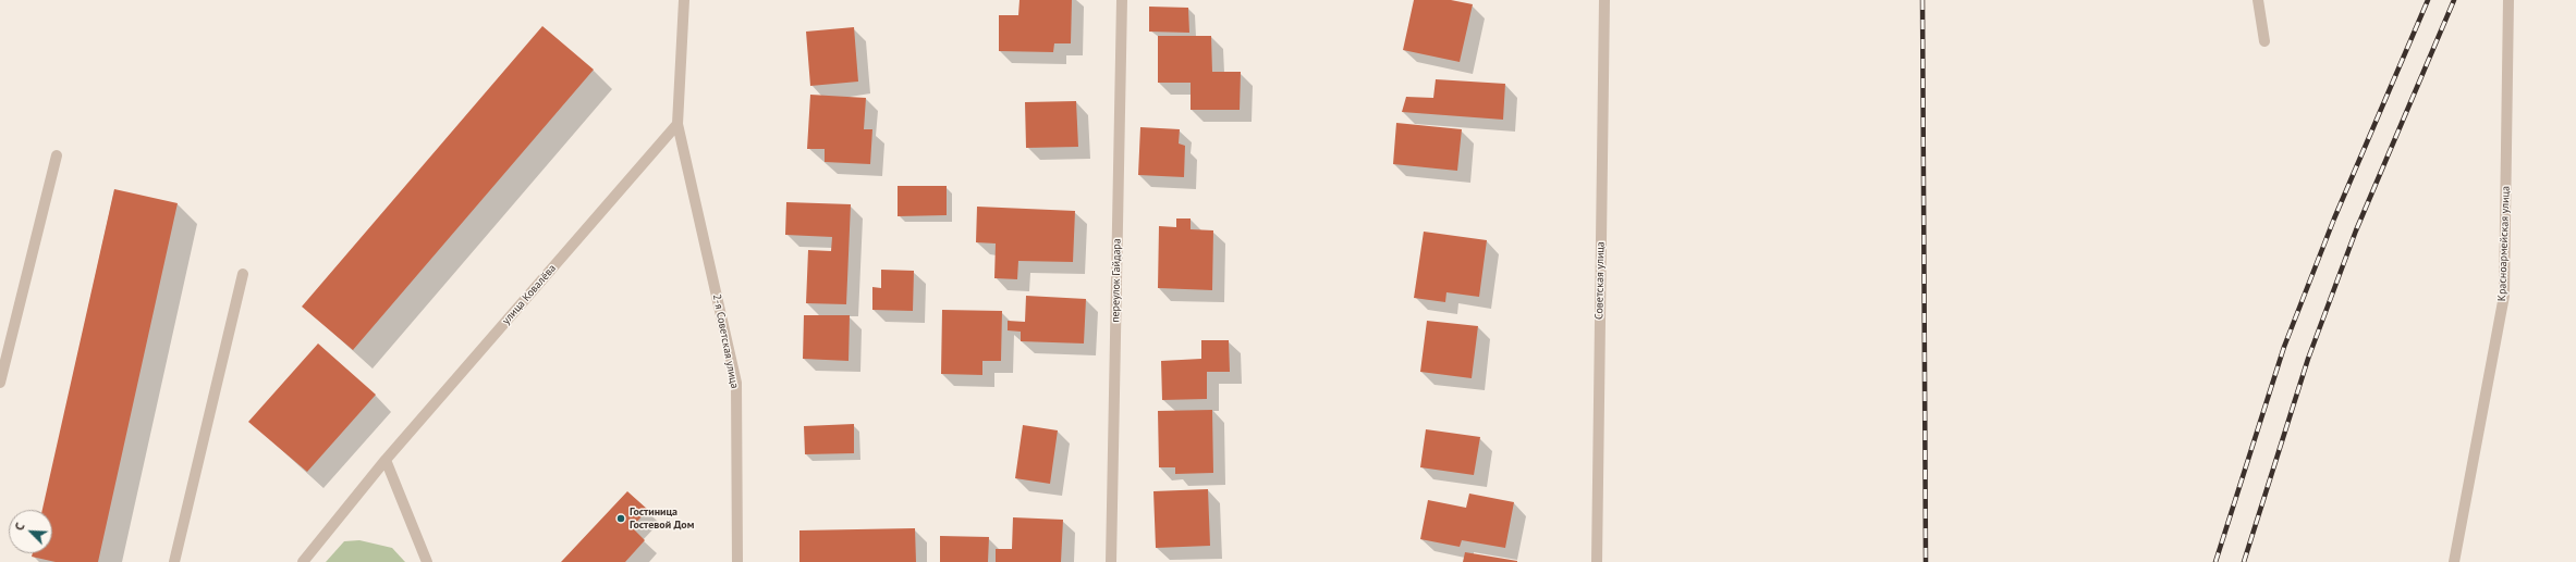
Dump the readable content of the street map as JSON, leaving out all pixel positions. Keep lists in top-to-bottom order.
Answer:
{
  "streets": {
    "street": [
      "Красноармейская улица",
      "переулок Гайдара",
      "Советская улица",
      "улица Ковалёва",
      "2-я Советская улица"
    ]
  },
  "crossings": [
    ["улица Ковалёва", "2-я Советская улица"]
  ],
  "places": ["Гостиница Гостевой Дом"],
  "north": "top left"
}
